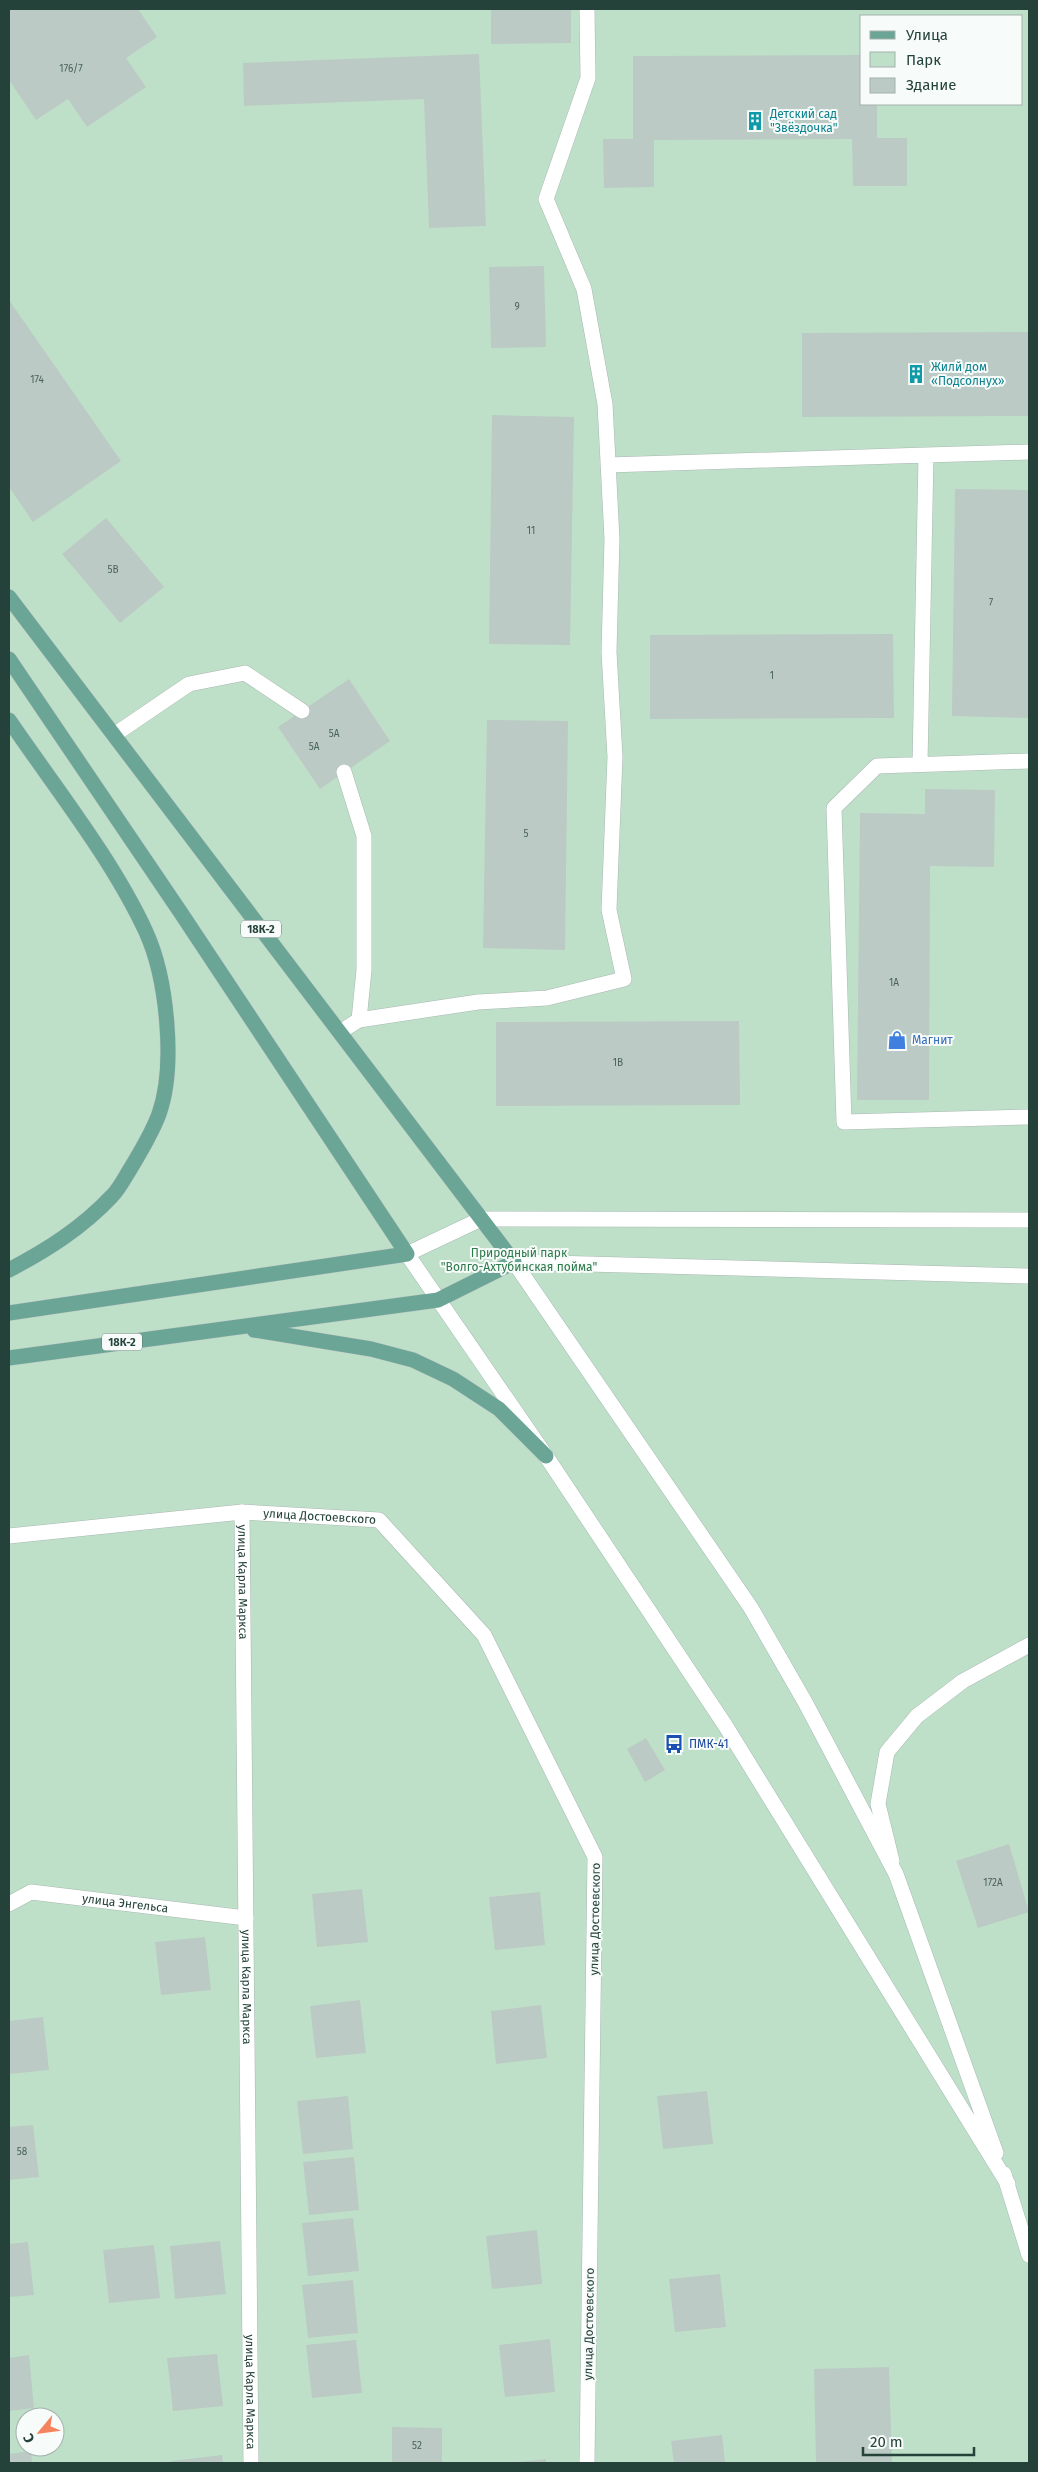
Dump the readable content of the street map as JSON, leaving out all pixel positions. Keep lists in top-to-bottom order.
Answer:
{
  "streets": {
    "main road": ["18К-2"],
    "street": ["улица Достоевского", "улица Карла Маркса", "улица Энгельса"]
  },
  "crossings": [
    ["улица Достоевского", "улица Карла Маркса"],
    ["улица Карла Маркса", "улица Энгельса"]
  ],
  "parks": ["Природный парк \"Волго-Ахтубинская пойма\""],
  "places": {
    "building": ["Детский сад \"Звёздочка\"", "Жилй дом «Подсолнух»"],
    "shop": ["Магнит"],
    "bus stop": ["ПМК-41"]
  },
  "house_numbers": [
    "176/7",
    "9",
    "174",
    "11",
    "5В",
    "7",
    "1",
    "5А",
    "5А",
    "5",
    "1А",
    "1В",
    "172А",
    "58",
    "52"
  ],
  "legend": ["Улица", "Парк", "Здание"],
  "scale_bar": "20 m",
  "north": "bottom left"
}
